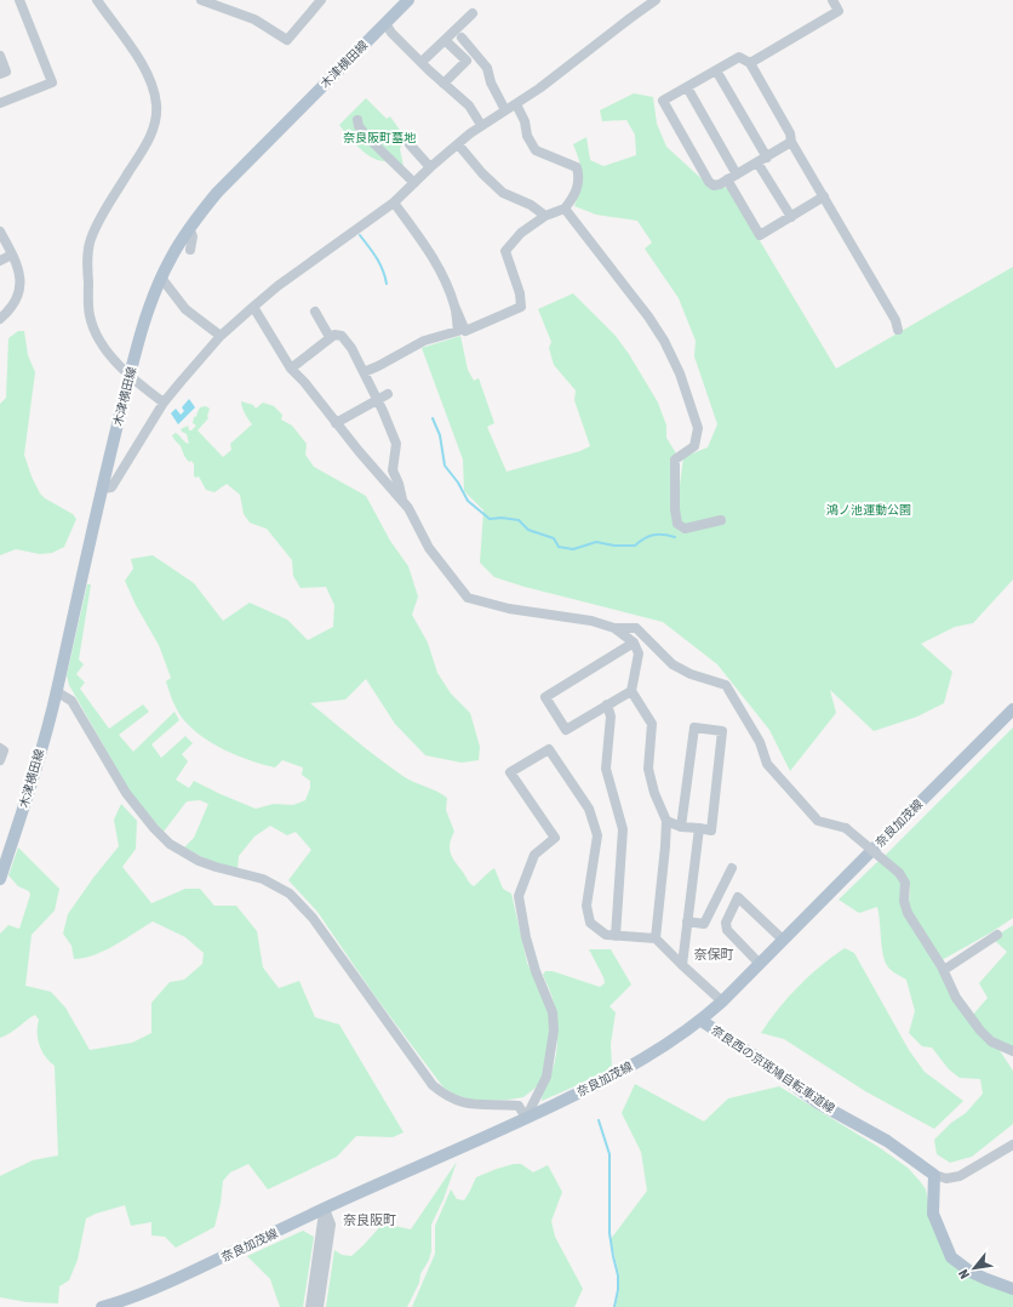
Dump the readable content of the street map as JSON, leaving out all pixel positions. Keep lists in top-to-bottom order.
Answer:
{
  "streets": {
    "main road": ["木津横田線", "奈良加茂線", "奈良西の京斑鳩自転車道線"]
  },
  "crossings": [
    ["奈良加茂線", "奈良西の京斑鳩自転車道線"]
  ],
  "districts": ["奈保町", "奈良阪町"],
  "parks": ["奈良阪町墓地", "鴻ノ池運動公園"],
  "north": "bottom left"
}
